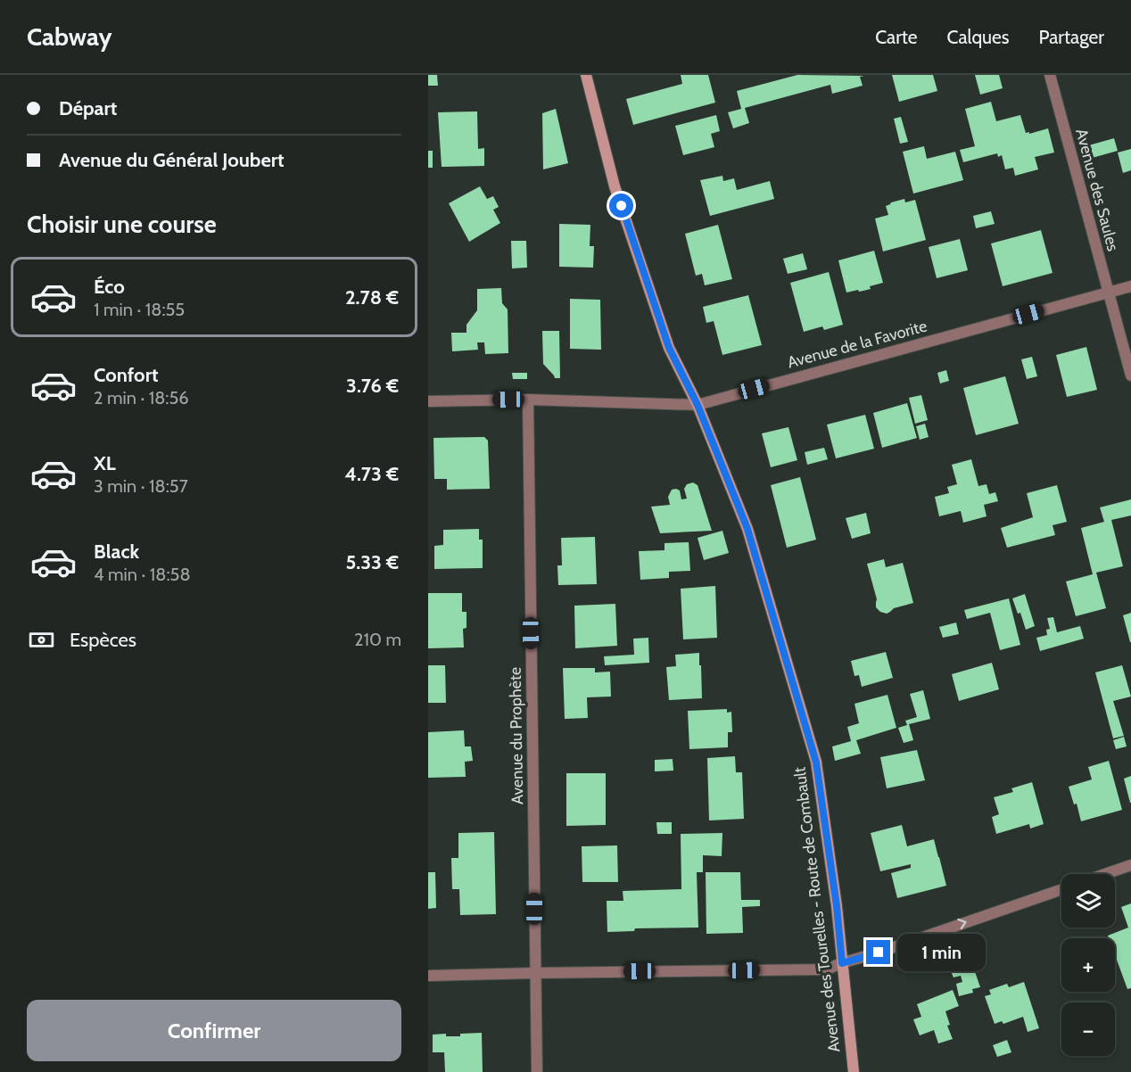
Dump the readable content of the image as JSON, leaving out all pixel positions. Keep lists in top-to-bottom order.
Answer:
{
  "streets": {
    "street": [
      "Avenue des Saules",
      "Avenue de la Favorite",
      "Avenue du Prophète",
      "Avenue des Tourelles - Route de Combault"
    ]
  },
  "crossings": [
    ["Avenue des Saules", "Avenue de la Favorite"],
    ["Avenue de la Favorite", "Avenue du Prophète"],
    ["Avenue de la Favorite", "Avenue des Tourelles - Route de Combault"]
  ],
  "page": {
    "header": "Cabway",
    "nav": ["Carte", "Calques", "Partager"],
    "banner": ["Départ", "Avenue du Général Joubert"],
    "heading": "Choisir une course",
    "list": [
      {
        "name": "Éco",
        "note": "1 min · 18:55",
        "value": "2.78 €"
      },
      {
        "name": "Confort",
        "note": "2 min · 18:56",
        "value": "3.76 €"
      },
      {
        "name": "XL",
        "note": "3 min · 18:57",
        "value": "4.73 €"
      },
      {
        "name": "Black",
        "note": "4 min · 18:58",
        "value": "5.33 €"
      }
    ],
    "pay": ["Espèces", "210 m"],
    "map_buttons": ["+", "−"],
    "bubble": "1 min",
    "buttons": "Confirmer"
  }
}
